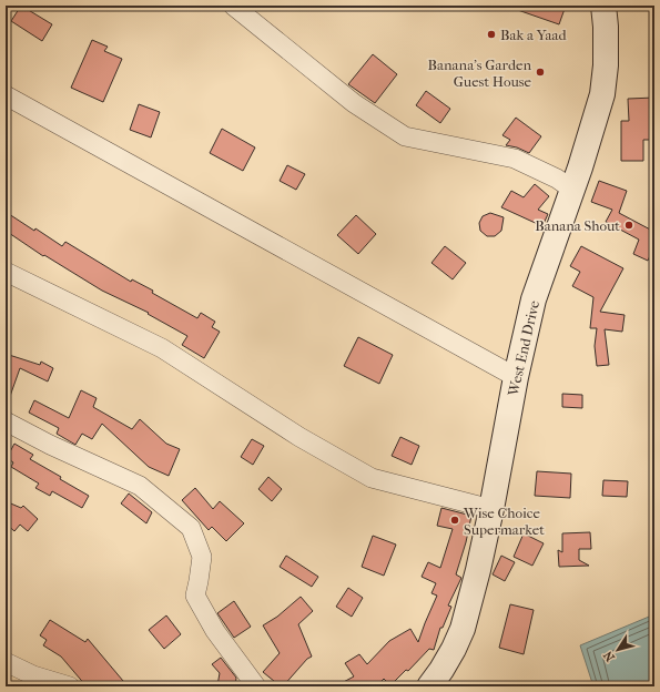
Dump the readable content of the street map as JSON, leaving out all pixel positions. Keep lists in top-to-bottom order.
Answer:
{
  "streets": {
    "main road": ["West End Drive"]
  },
  "places": [
    "Bak a Yaad",
    "Banana's Garden Guest House",
    "Banana Shout",
    "Wise Choice Supermarket"
  ],
  "north": "bottom left"
}
